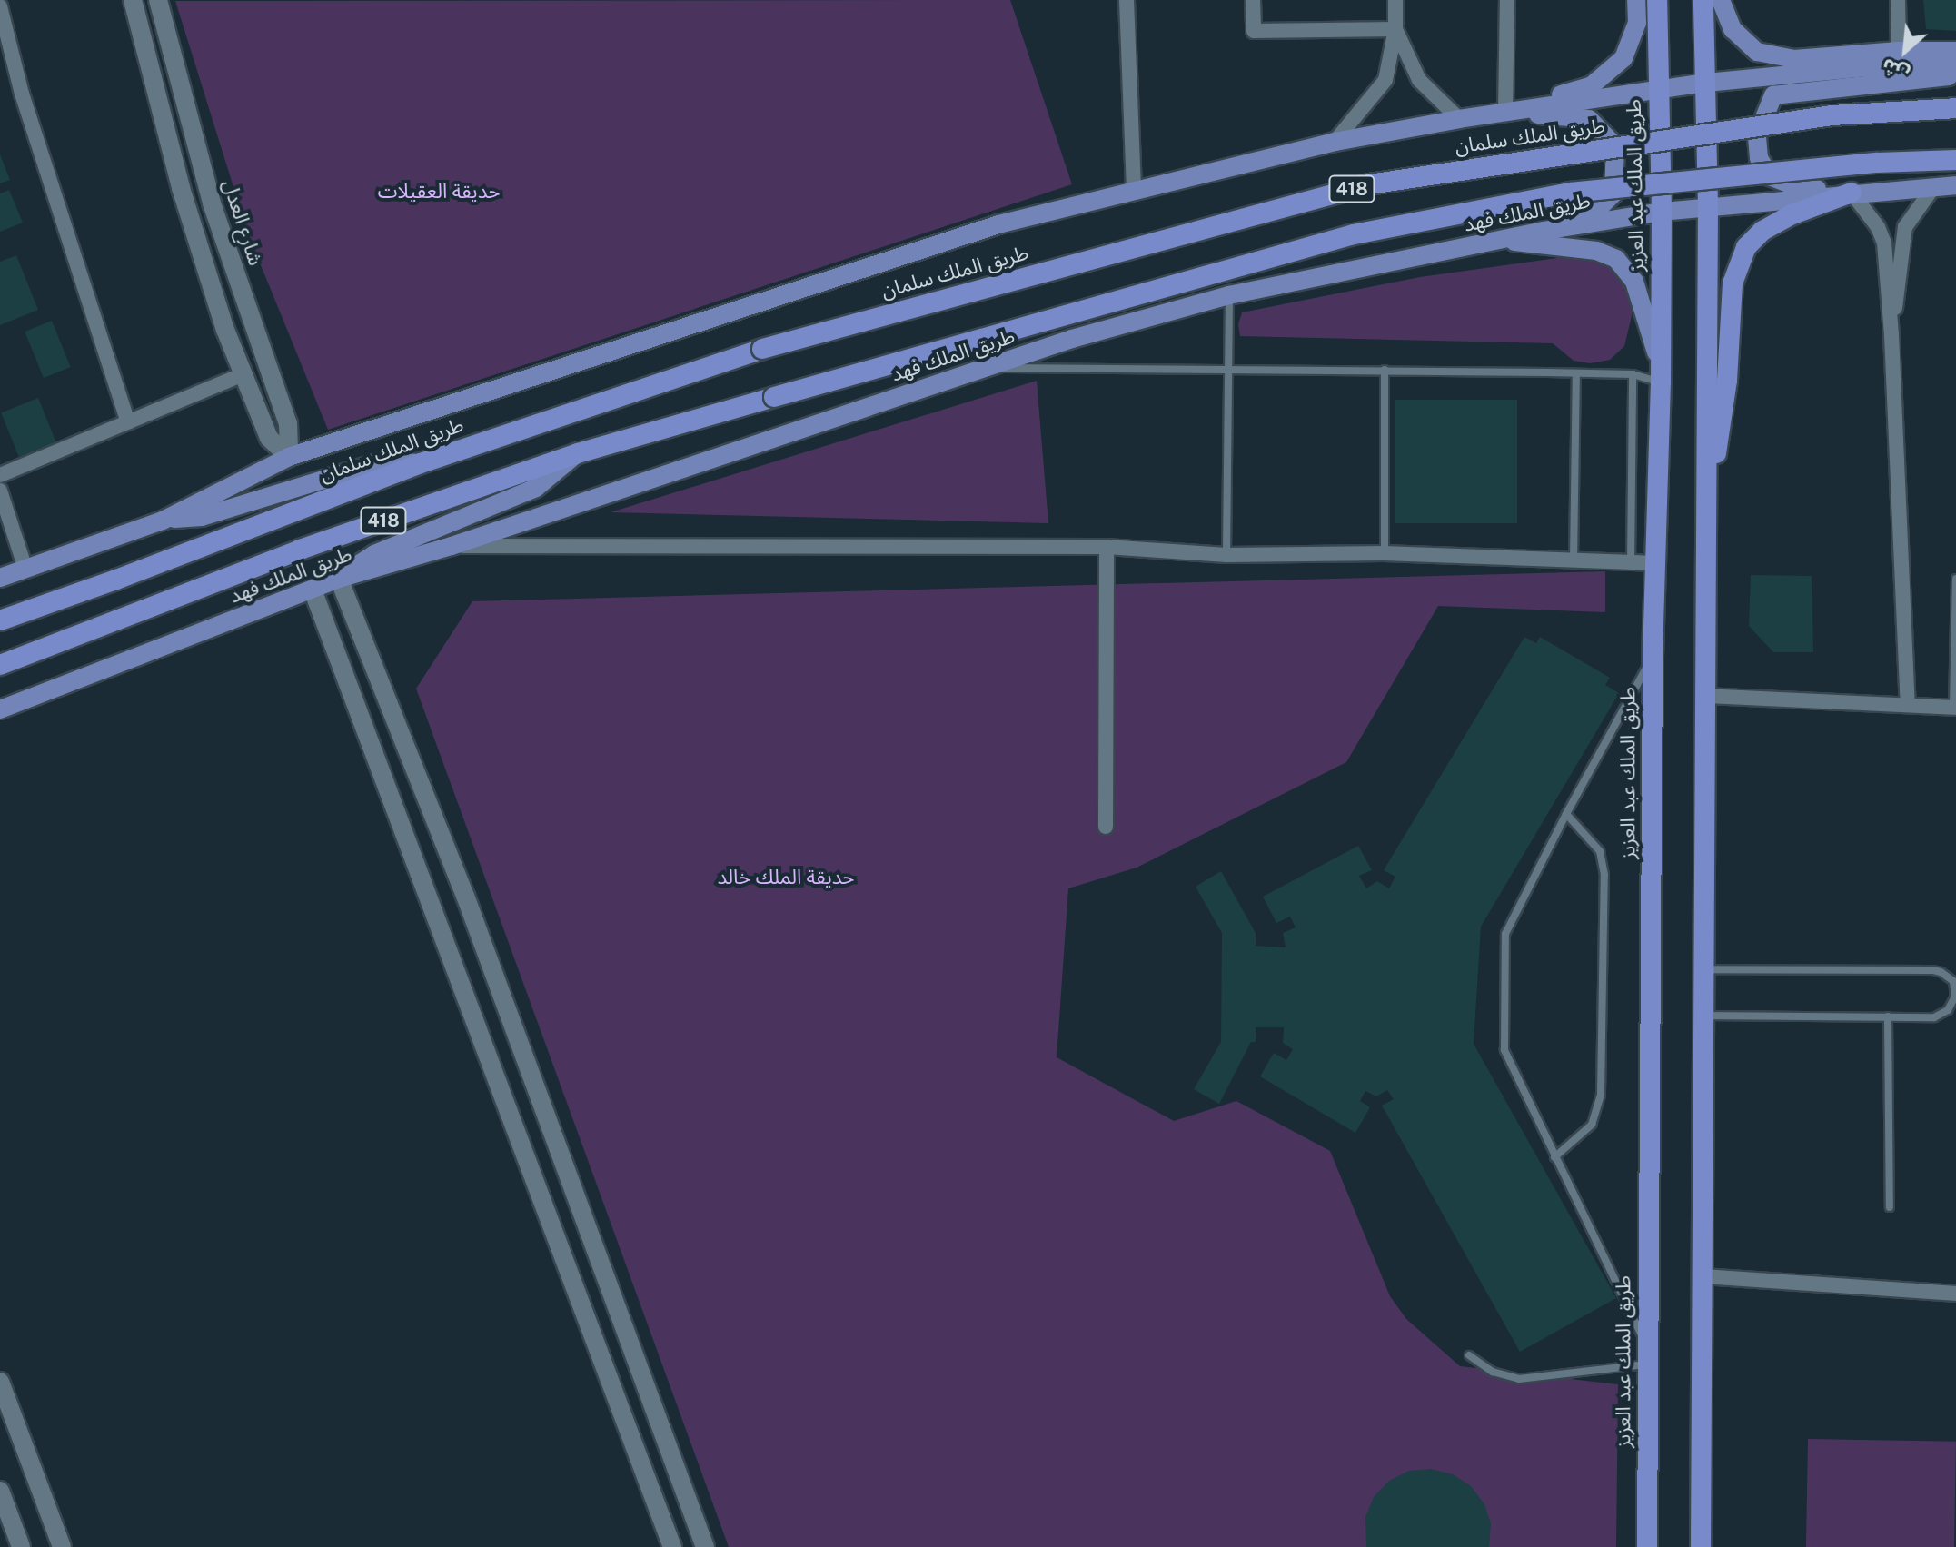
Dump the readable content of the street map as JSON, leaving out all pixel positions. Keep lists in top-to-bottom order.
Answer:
{
  "streets": {
    "highway": ["طريق الملك سلمان", "طريق الملك عبد العزيز", "418"],
    "main road": ["طريق الملك فهد"],
    "street": ["شارع العدل"]
  },
  "crossings": [
    ["طريق الملك عبد العزيز", "طريق الملك فهد"]
  ],
  "parks": ["حديقة العقيلات", "حديقة الملك خالد"],
  "north": "bottom left"
}
